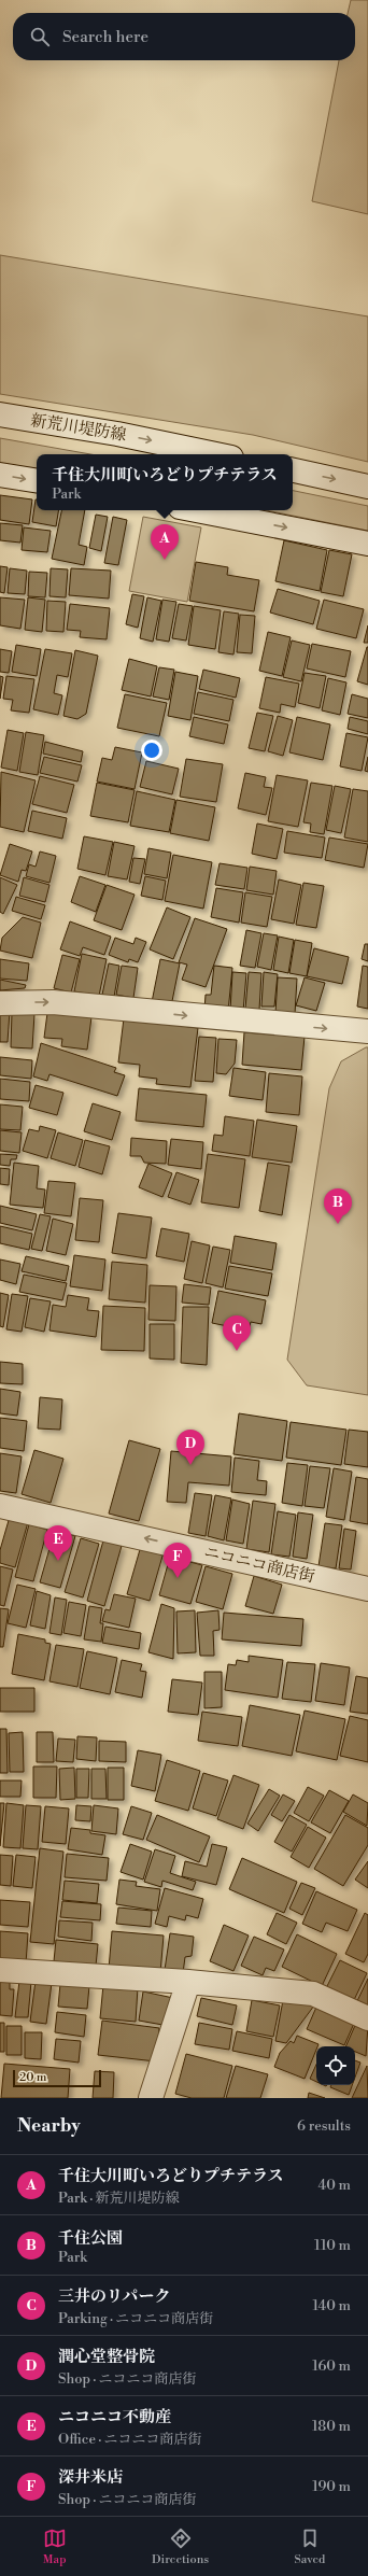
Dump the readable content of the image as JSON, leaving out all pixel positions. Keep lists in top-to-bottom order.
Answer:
{
  "streets": {
    "street": ["新荒川堤防線", "ニコニコ商店街"]
  },
  "one_way": ["新荒川堤防線", "ニコニコ商店街"],
  "scale_bar": "20 m",
  "page": {
    "search": "Search here",
    "popup": ["千住大川町いろどりプチテラス", "Park"],
    "pins": [
      "A",
      "B",
      "C",
      "D",
      "E",
      "F"
    ],
    "scale": "20 m",
    "heading": ["Nearby", "6 results"],
    "list": [
      {
        "mark": "A",
        "name": "千住大川町いろどりプチテラス",
        "note": "Park · 新荒川堤防線",
        "value": "40 m"
      },
      {
        "mark": "B",
        "name": "千住公園",
        "note": "Park",
        "value": "110 m"
      },
      {
        "mark": "C",
        "name": "三井のリパーク",
        "note": "Parking · ニコニコ商店街",
        "value": "140 m"
      },
      {
        "mark": "D",
        "name": "潤心堂整骨院",
        "note": "Shop · ニコニコ商店街",
        "value": "160 m"
      },
      {
        "mark": "E",
        "name": "ニコニコ不動産",
        "note": "Office · ニコニコ商店街",
        "value": "180 m"
      },
      {
        "mark": "F",
        "name": "深井米店",
        "note": "Shop · ニコニコ商店街",
        "value": "190 m"
      }
    ],
    "nav": ["Map", "Directions", "Saved"]
  }
}
